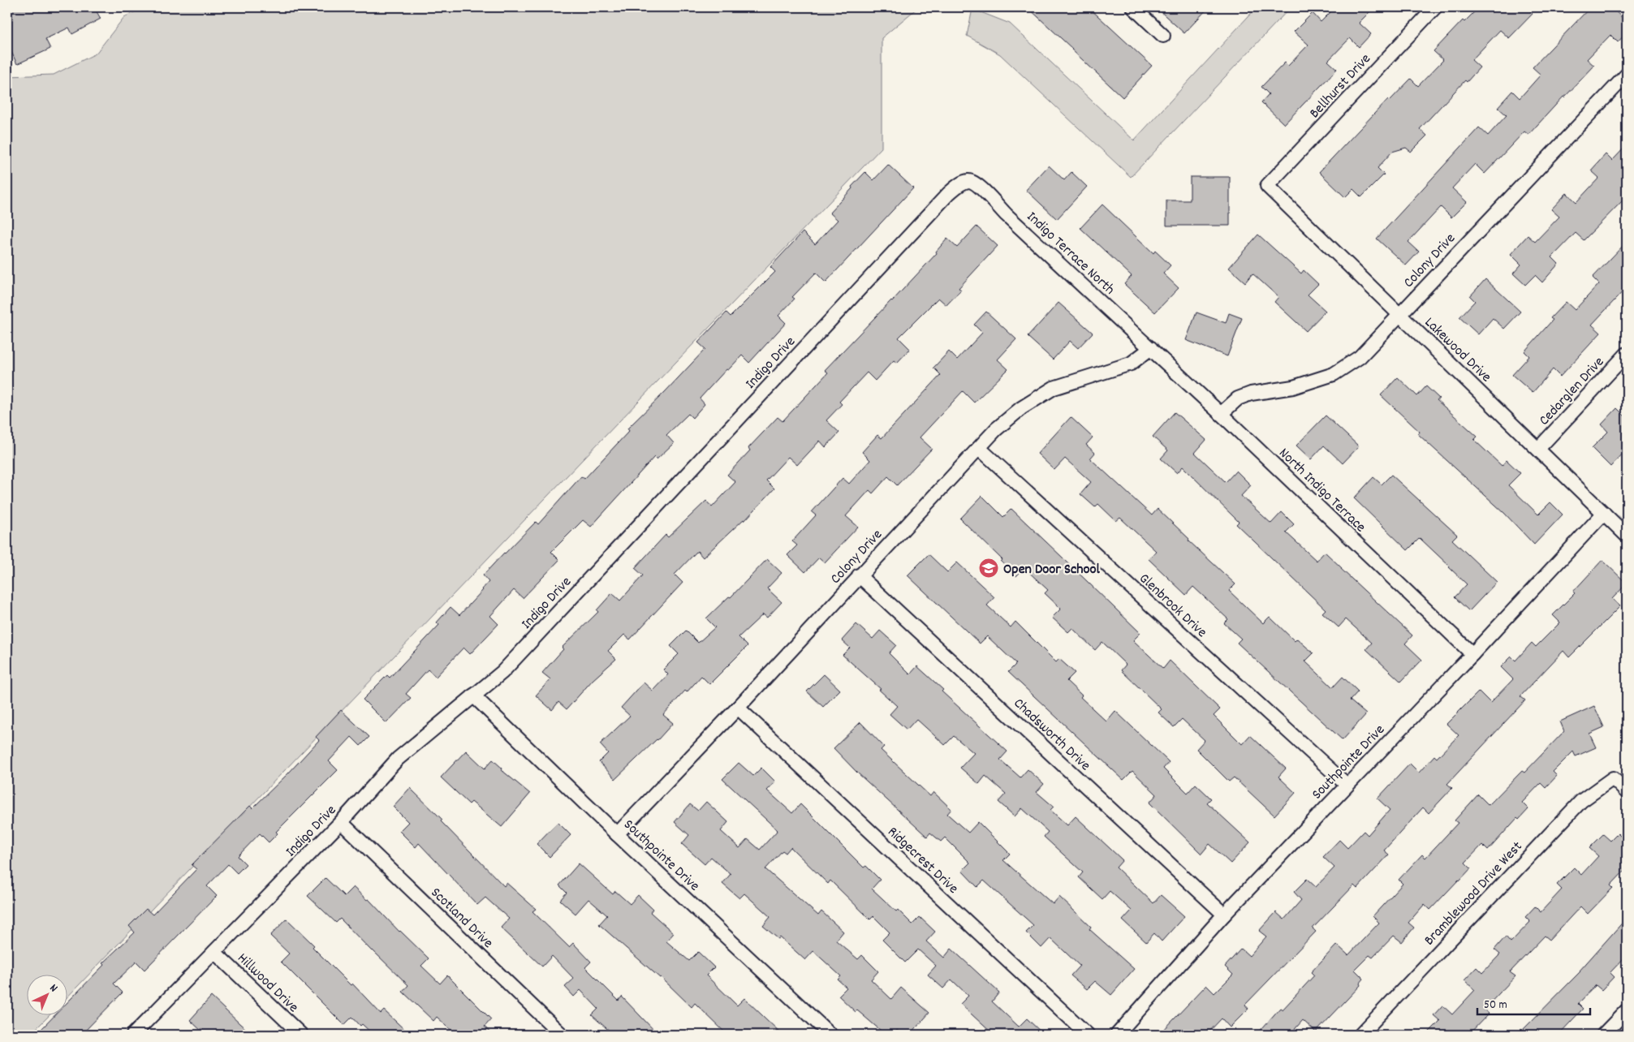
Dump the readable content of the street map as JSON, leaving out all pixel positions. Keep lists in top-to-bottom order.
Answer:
{
  "streets": {
    "street": [
      "Bellhurst Drive",
      "Indigo Terrace North",
      "Colony Drive",
      "Lakewood Drive",
      "Indigo Drive",
      "Cedarglen Drive",
      "North Indigo Terrace",
      "Glenbrook Drive",
      "Chadsworth Drive",
      "Southpointe Drive",
      "Ridgecrest Drive",
      "Bramblewood Drive West",
      "Scotland Drive",
      "Hillwood Drive"
    ]
  },
  "crossings": [
    ["Bellhurst Drive", "Lakewood Drive"],
    ["Indigo Terrace North", "Colony Drive"],
    ["Indigo Terrace North", "Indigo Drive"],
    ["Indigo Terrace North", "North Indigo Terrace"],
    ["Colony Drive", "Lakewood Drive"],
    ["Colony Drive", "North Indigo Terrace"],
    ["Colony Drive", "Glenbrook Drive"],
    ["Colony Drive", "Chadsworth Drive"],
    ["Colony Drive", "Southpointe Drive"],
    ["Colony Drive", "Ridgecrest Drive"],
    ["Lakewood Drive", "Cedarglen Drive"],
    ["Lakewood Drive", "Southpointe Drive"],
    ["Indigo Drive", "Southpointe Drive"],
    ["Indigo Drive", "Scotland Drive"],
    ["Indigo Drive", "Hillwood Drive"],
    ["North Indigo Terrace", "Southpointe Drive"],
    ["Glenbrook Drive", "Southpointe Drive"],
    ["Chadsworth Drive", "Southpointe Drive"]
  ],
  "places": {
    "school or university": ["Open Door School"]
  },
  "scale_bar": "50 m",
  "north": "top right"
}
